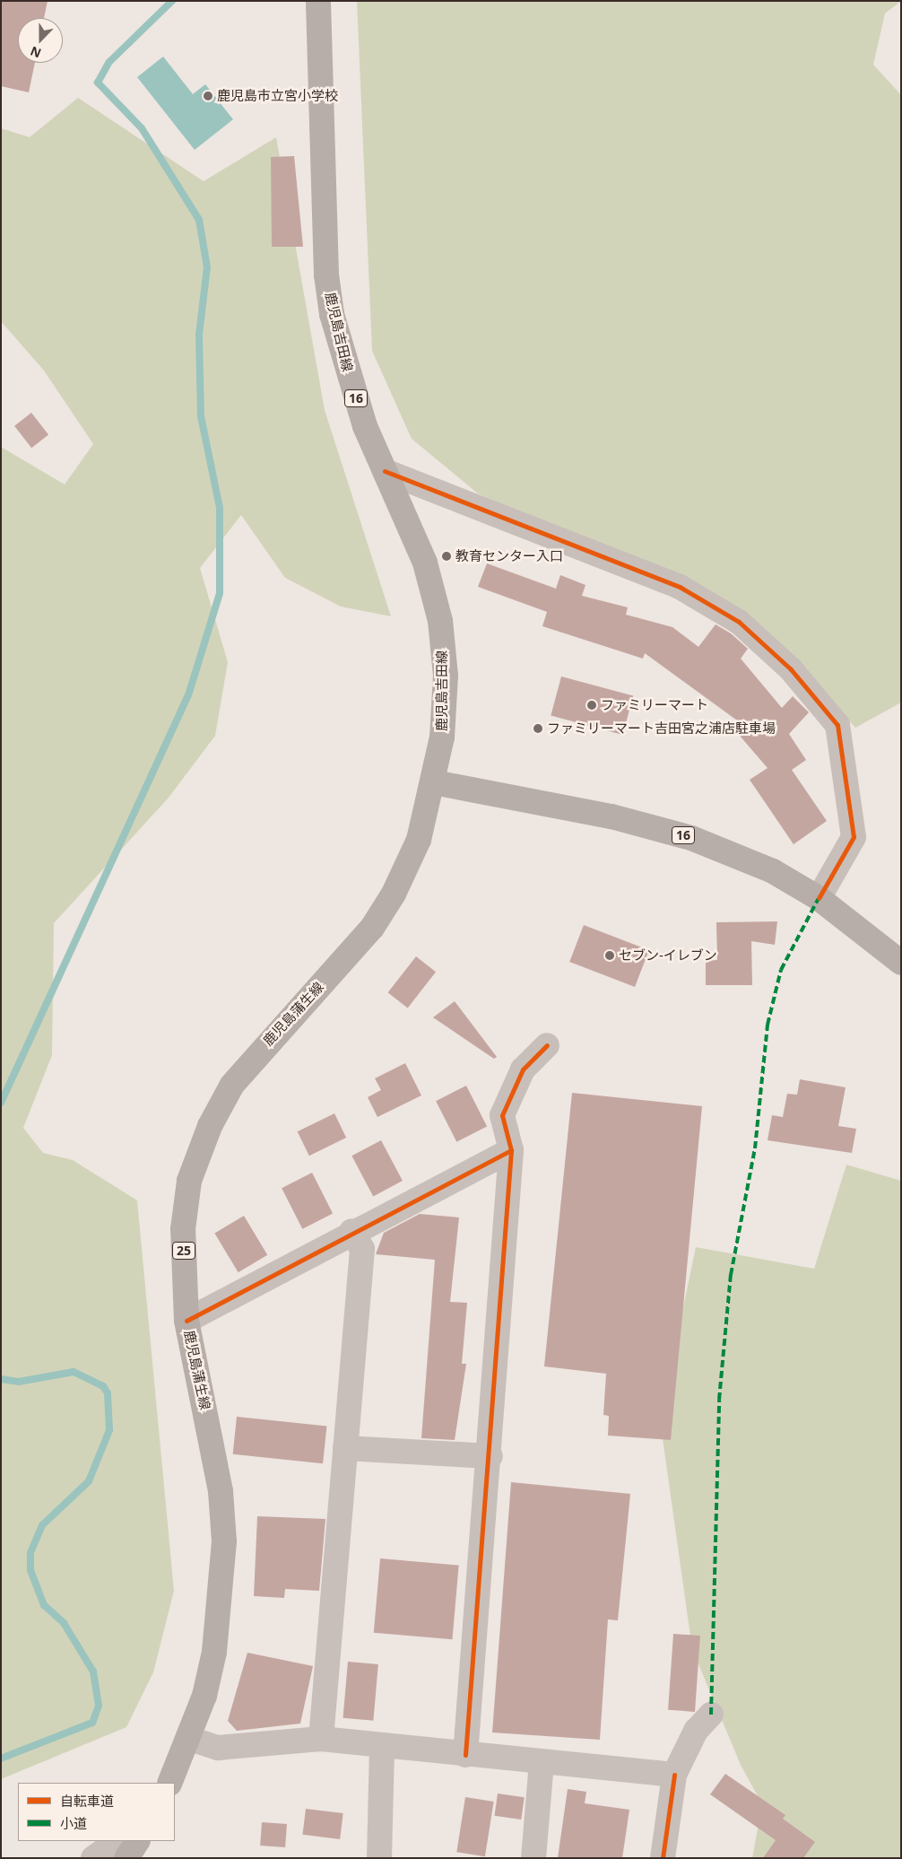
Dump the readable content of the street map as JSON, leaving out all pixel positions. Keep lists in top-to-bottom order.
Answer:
{
  "streets": {
    "main road": [
      "鹿児島吉田線",
      "16",
      "鹿児島蒲生線",
      "25"
    ]
  },
  "crossings": [
    ["鹿児島吉田線", "16"],
    ["鹿児島吉田線", "鹿児島蒲生線"],
    ["16", "鹿児島蒲生線"]
  ],
  "places": [
    "鹿児島市立宮小学校",
    "教育センター入口",
    "ファミリーマート",
    "ファミリーマート吉田宮之浦店駐車場",
    "セブン-イレブン"
  ],
  "legend": ["自転車道", "小道"],
  "north": "bottom"
}
